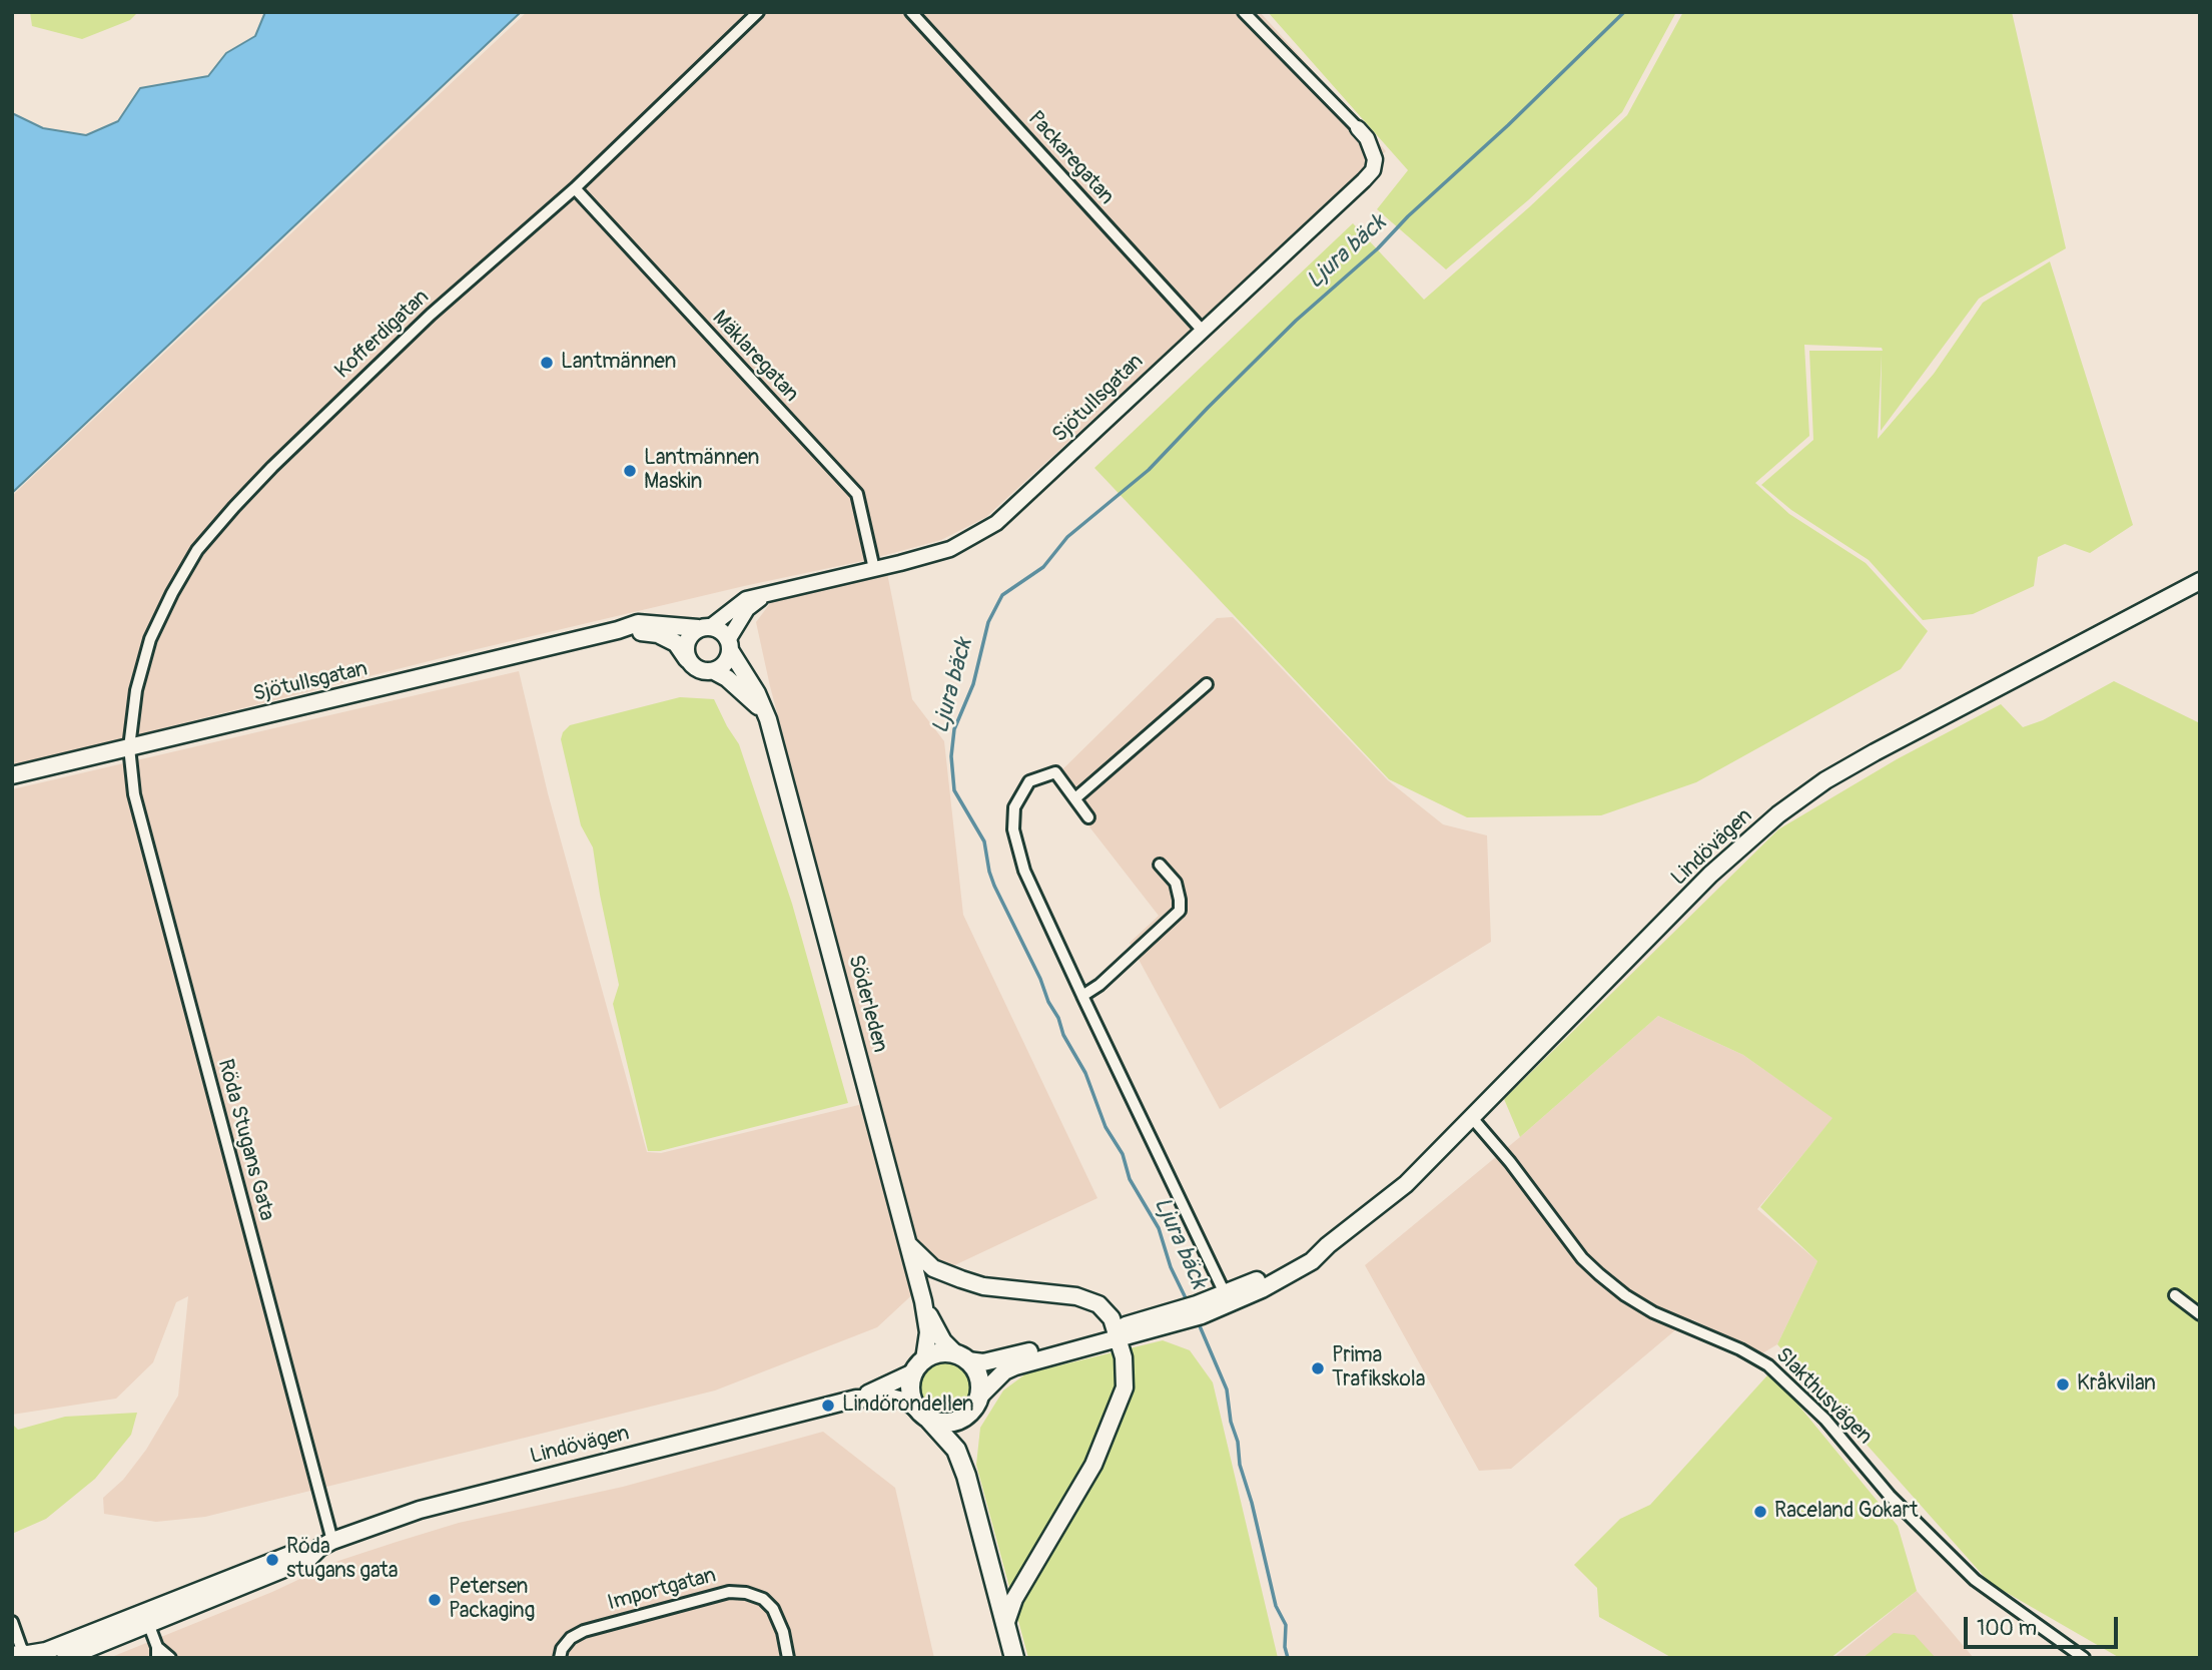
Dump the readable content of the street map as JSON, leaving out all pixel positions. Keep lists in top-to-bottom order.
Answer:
{
  "streets": {
    "main road": ["Sjötullsgatan", "Lindövägen", "Söderleden"],
    "street": [
      "Packaregatan",
      "Kofferdigatan",
      "Mäklaregatan",
      "Röda Stugans Gata",
      "Slakthusvägen",
      "Importgatan"
    ]
  },
  "crossings": [
    ["Packaregatan", "Sjötullsgatan"],
    ["Kofferdigatan", "Mäklaregatan"],
    ["Kofferdigatan", "Sjötullsgatan"],
    ["Kofferdigatan", "Röda Stugans Gata"],
    ["Mäklaregatan", "Sjötullsgatan"],
    ["Sjötullsgatan", "Söderleden"],
    ["Sjötullsgatan", "Röda Stugans Gata"],
    ["Lindövägen", "Söderleden"],
    ["Lindövägen", "Röda Stugans Gata"],
    ["Lindövägen", "Slakthusvägen"]
  ],
  "water": ["Ljura bäck"],
  "places": [
    "Lantmännen",
    "Lantmännen Maskin",
    "Prima Trafikskola",
    "Kråkvilan",
    "Lindörondellen",
    "Raceland Gokart",
    "Röda stugans gata",
    "Petersen Packaging"
  ],
  "scale_bar": "100 m"
}
